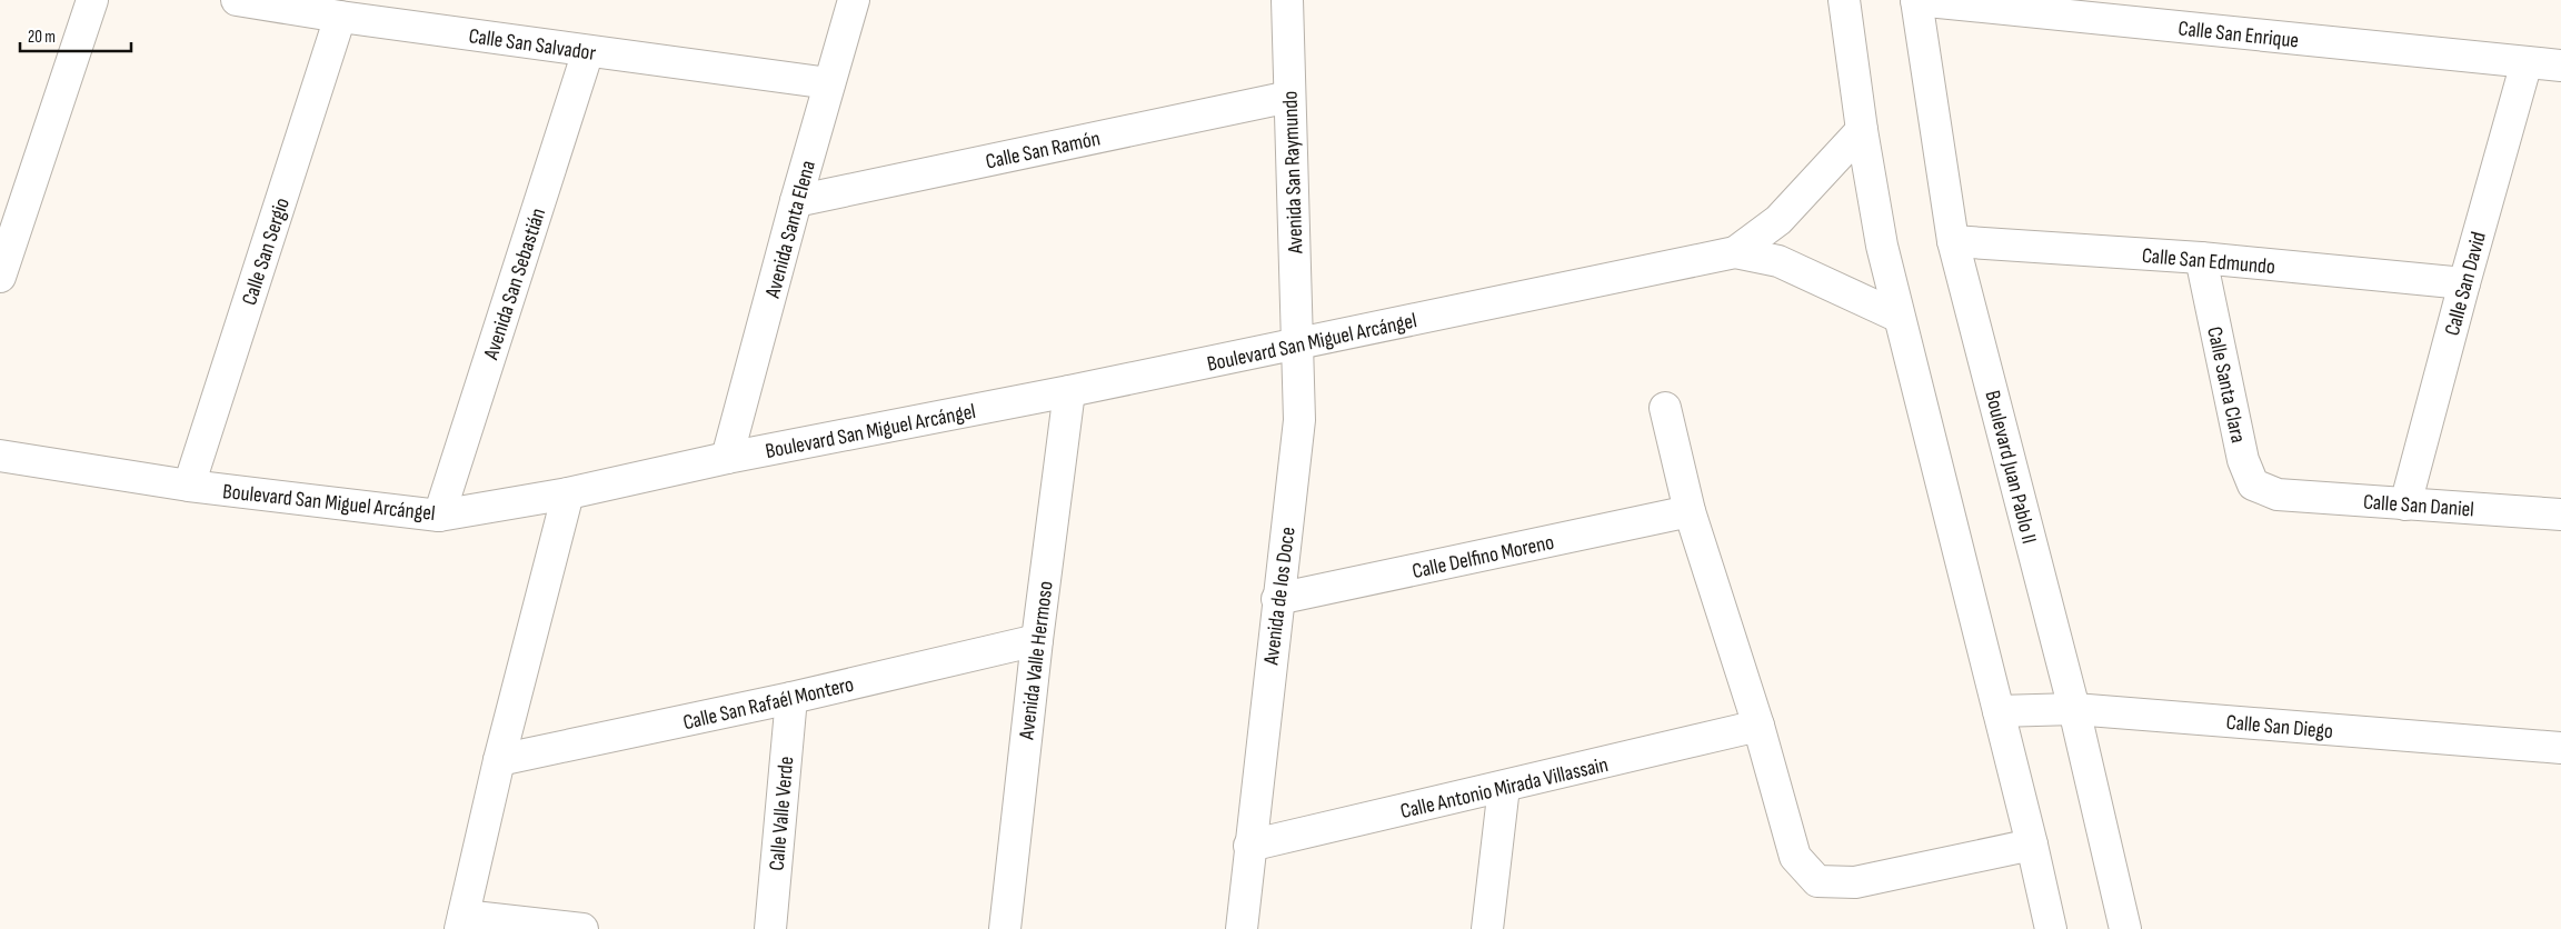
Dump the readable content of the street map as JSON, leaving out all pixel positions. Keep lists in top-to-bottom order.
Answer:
{
  "streets": {
    "street": [
      "Calle San Enrique",
      "Calle San Salvador",
      "Calle San Ramón",
      "Avenida San Raymundo",
      "Avenida Santa Elena",
      "Calle San Sergio",
      "Calle San Edmundo",
      "Avenida San Sebastián",
      "Calle San David",
      "Boulevard San Miguel Arcángel",
      "Calle Santa Clara",
      "Boulevard Juan Pablo II",
      "Calle San Daniel",
      "Calle Delfino Moreno",
      "Avenida de los Doce",
      "Avenida Valle Hermoso",
      "Calle San Rafaél Montero",
      "Calle San Diego",
      "Calle Antonio Mirada Villassain",
      "Calle Valle Verde"
    ]
  },
  "crossings": [
    ["Calle San Enrique", "Calle San David"],
    ["Calle San Enrique", "Boulevard Juan Pablo II"],
    ["Calle San Salvador", "Avenida Santa Elena"],
    ["Calle San Salvador", "Calle San Sergio"],
    ["Calle San Salvador", "Avenida San Sebastián"],
    ["Calle San Ramón", "Avenida San Raymundo"],
    ["Calle San Ramón", "Avenida Santa Elena"],
    ["Avenida San Raymundo", "Boulevard San Miguel Arcángel"],
    ["Avenida San Raymundo", "Avenida de los Doce"],
    ["Avenida Santa Elena", "Boulevard San Miguel Arcángel"],
    ["Calle San Sergio", "Boulevard San Miguel Arcángel"],
    ["Calle San Edmundo", "Calle San David"],
    ["Calle San Edmundo", "Calle Santa Clara"],
    ["Calle San Edmundo", "Boulevard Juan Pablo II"],
    ["Avenida San Sebastián", "Boulevard San Miguel Arcángel"],
    ["Calle San David", "Calle San Daniel"],
    ["Boulevard San Miguel Arcángel", "Avenida de los Doce"],
    ["Boulevard San Miguel Arcángel", "Avenida Valle Hermoso"],
    ["Calle Santa Clara", "Calle San Daniel"],
    ["Boulevard Juan Pablo II", "Calle San Diego"],
    ["Calle Delfino Moreno", "Avenida de los Doce"],
    ["Avenida de los Doce", "Calle Antonio Mirada Villassain"],
    ["Avenida Valle Hermoso", "Calle San Rafaél Montero"],
    ["Calle San Rafaél Montero", "Calle Valle Verde"]
  ],
  "scale_bar": "20 m"
}
